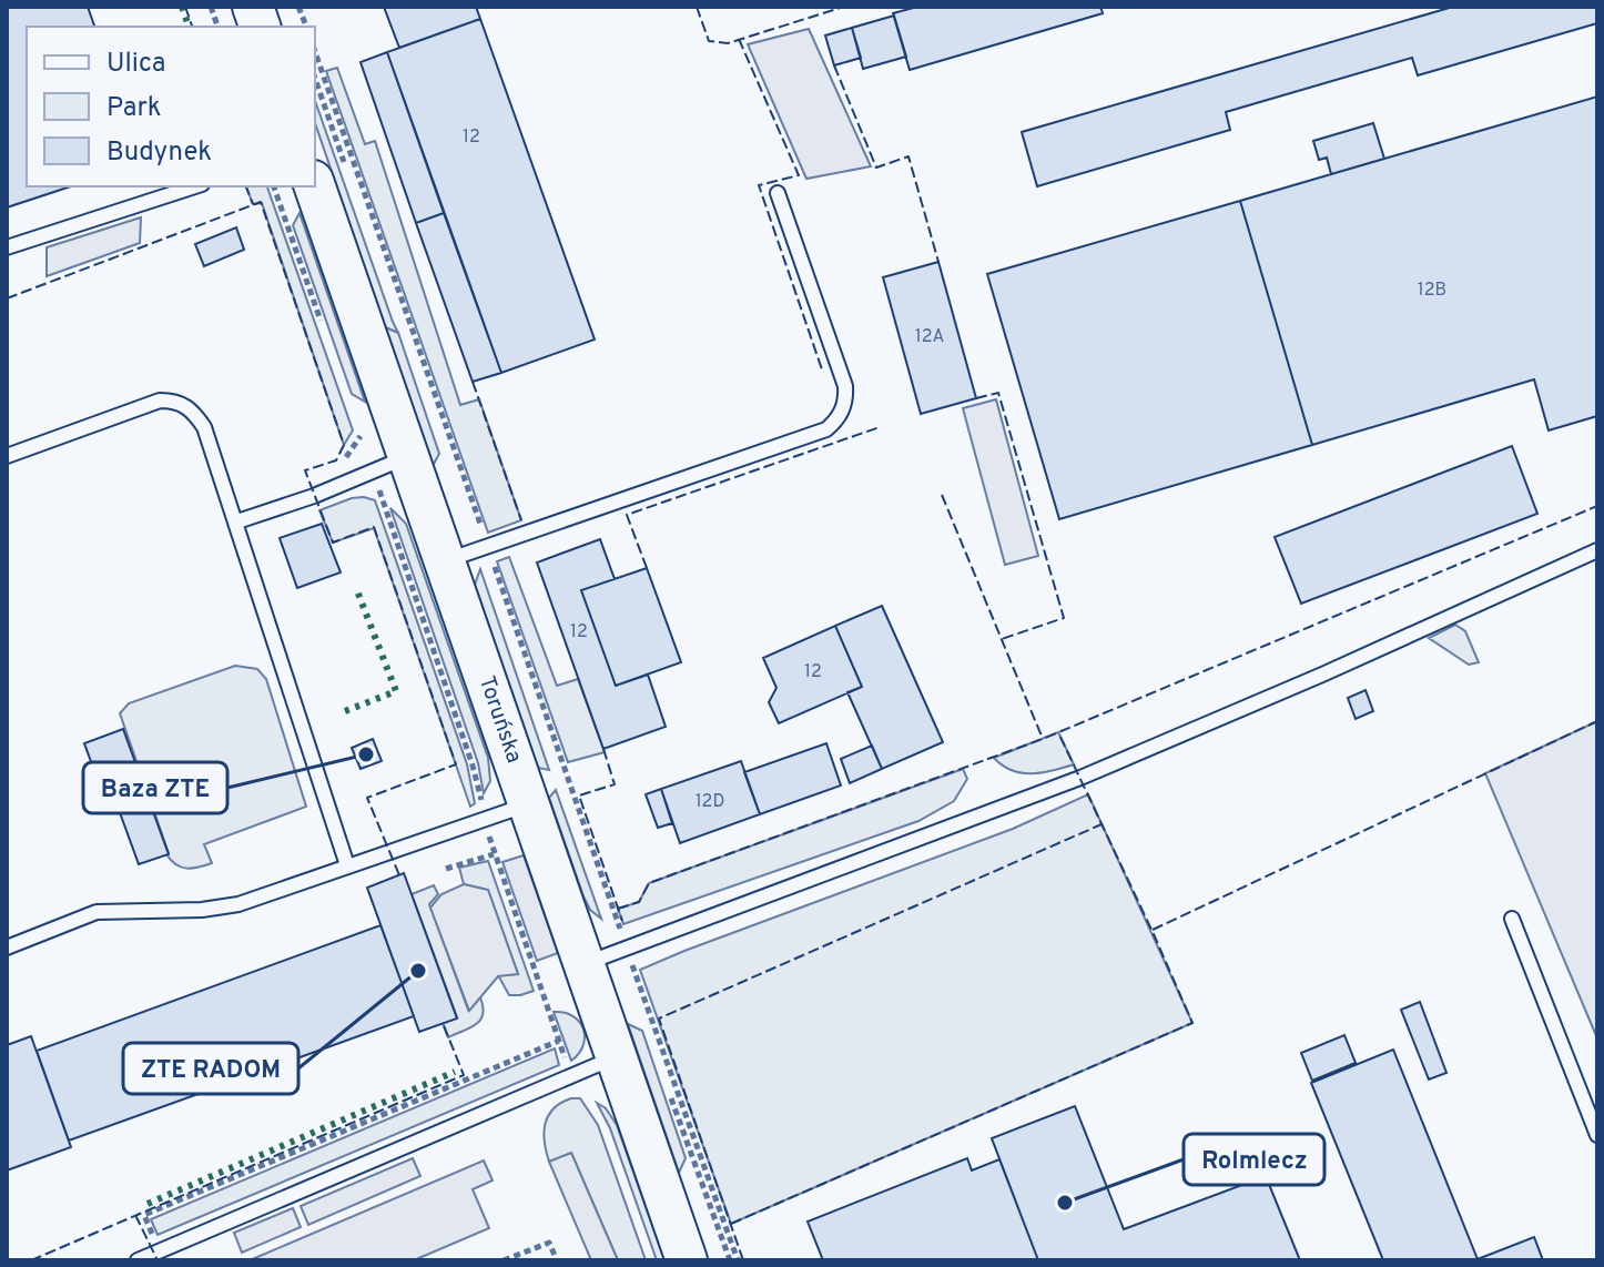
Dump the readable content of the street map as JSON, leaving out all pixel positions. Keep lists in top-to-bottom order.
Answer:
{
  "streets": {
    "street": ["Toruńska"]
  },
  "places": ["Baza ZTE", "ZTE RADOM", "Rolmlecz"],
  "house_numbers": [
    "12",
    "12B",
    "12A",
    "12",
    "12",
    "12D"
  ],
  "legend": ["Ulica", "Park", "Budynek"]
}
